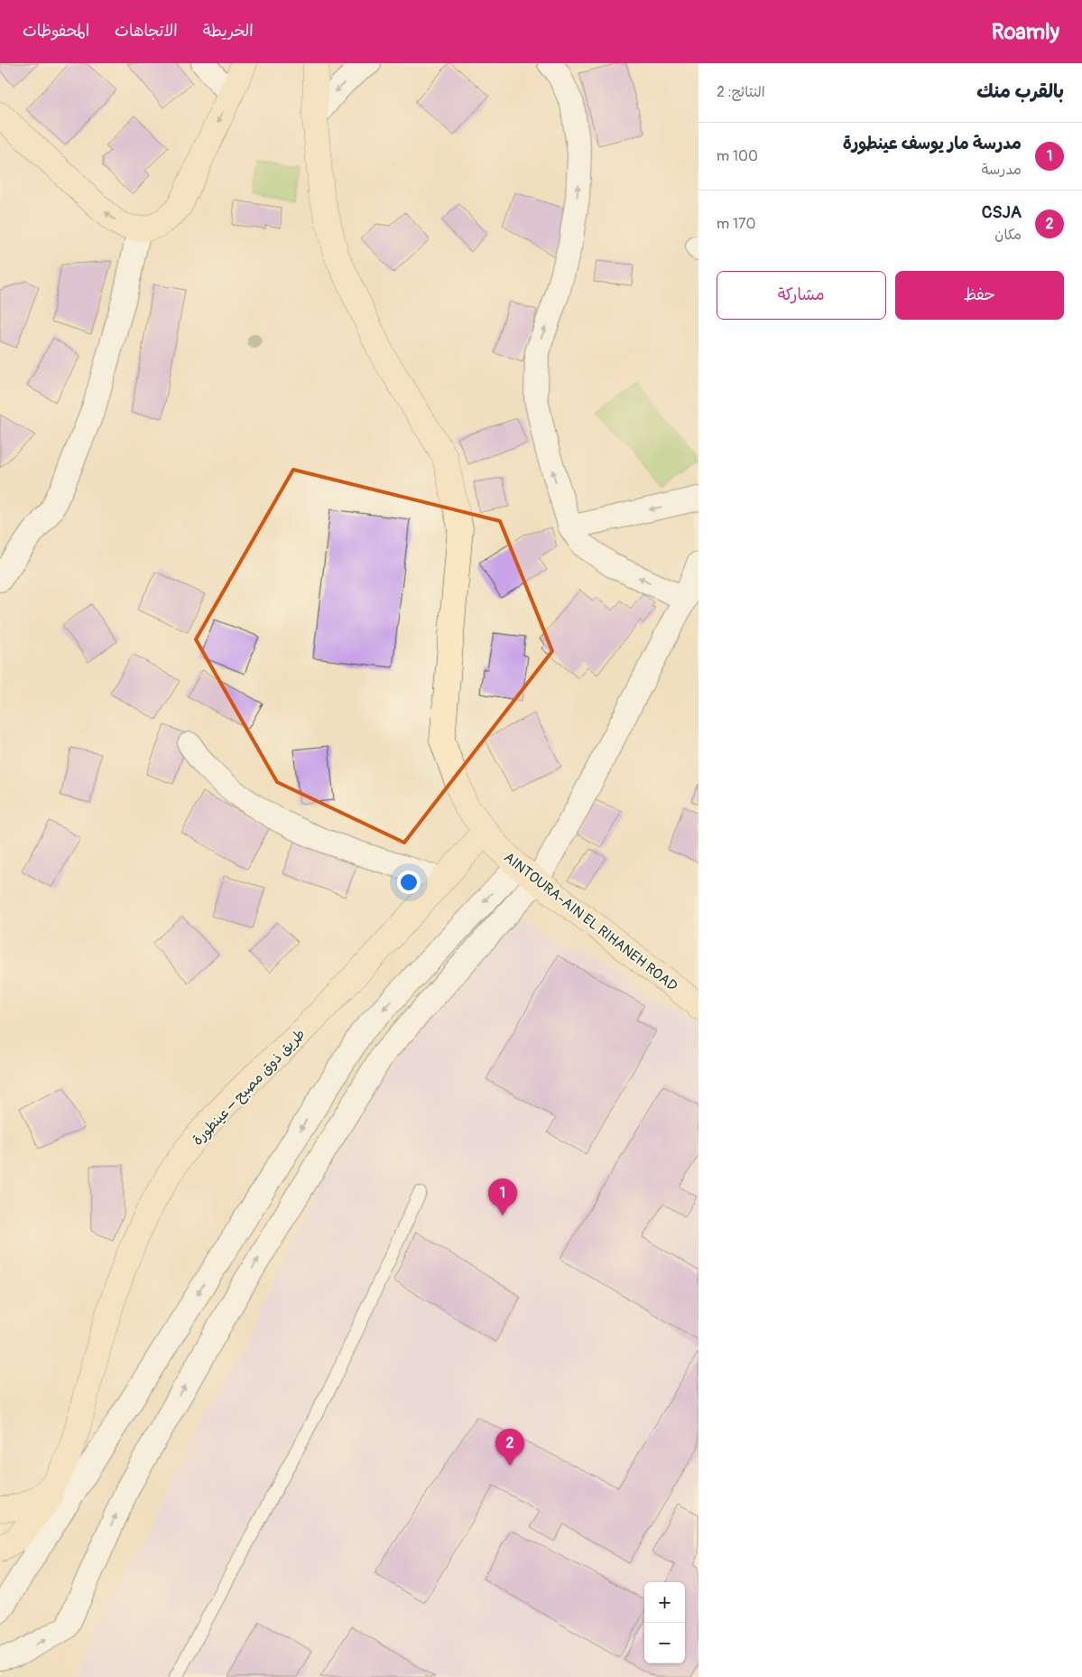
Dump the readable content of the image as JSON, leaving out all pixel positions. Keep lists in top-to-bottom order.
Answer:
{
  "streets": {
    "main road": ["AINTOURA-AIN EL RIHANEH ROAD", "طريق ذوق مصبح – عينطورة"]
  },
  "crossings": [
    ["AINTOURA-AIN EL RIHANEH ROAD", "طريق ذوق مصبح – عينطورة"]
  ],
  "page": {
    "header": "Roamly",
    "nav": ["الخريطة", "الاتجاهات", "المحفوظات"],
    "heading": ["بالقرب منك", "النتائج: 2"],
    "list": [
      {
        "mark": "1",
        "name": "مدرسة مار يوسف عينطورة",
        "note": "مدرسة",
        "value": "100 m"
      },
      {
        "mark": "2",
        "name": "CSJA",
        "note": "مكان",
        "value": "170 m"
      }
    ],
    "buttons": ["حفظ", "مشاركة"],
    "pins": ["1", "2"],
    "map_buttons": ["+", "−"]
  }
}
